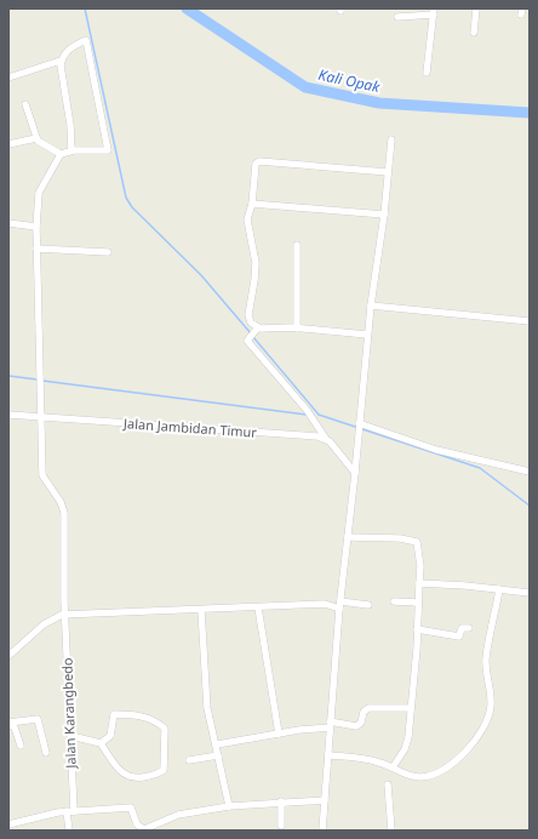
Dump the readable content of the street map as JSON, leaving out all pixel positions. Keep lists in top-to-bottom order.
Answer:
{
  "streets": {
    "street": ["Jalan Jambidan Timur", "Jalan Karangbedo"]
  },
  "crossings": [
    ["Jalan Jambidan Timur", "Jalan Karangbedo"]
  ],
  "water": ["Kali Opak"]
}
